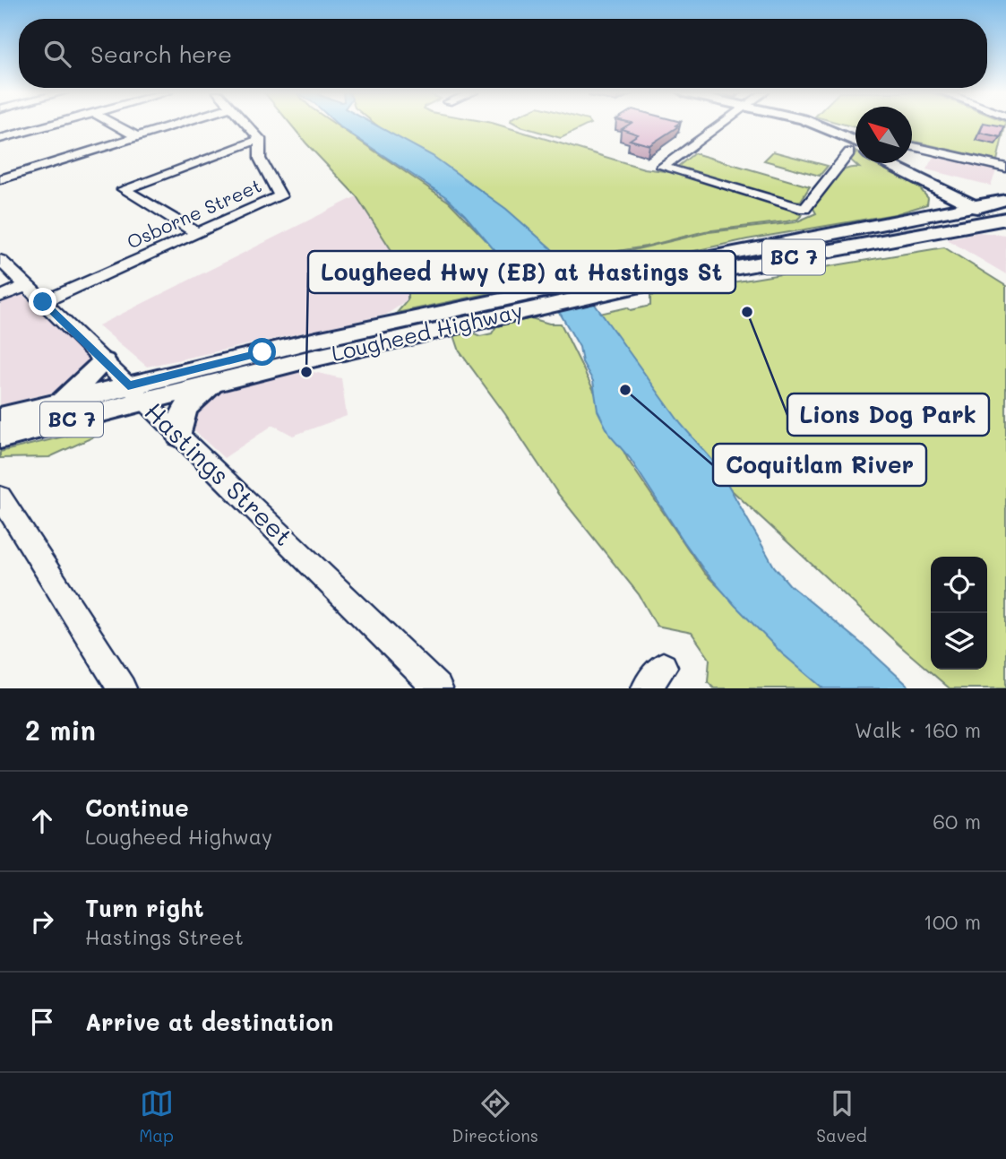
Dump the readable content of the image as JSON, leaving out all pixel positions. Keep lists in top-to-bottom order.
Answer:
{
  "streets": {
    "main road": ["BC 7", "Lougheed Highway"],
    "street": ["Osborne Street", "Hastings Street"]
  },
  "crossings": [
    ["Osborne Street", "Hastings Street"],
    ["Lougheed Highway", "Hastings Street"]
  ],
  "places": ["Lions Dog Park", "Lougheed Hwy (EB) at Hastings St", "Coquitlam River"],
  "north": "top left",
  "page": {
    "search": "Search here",
    "heading": ["2 min", "Walk · 160 m"],
    "list": [
      ["Continue", "Lougheed Highway", "60 m"],
      ["Turn right", "Hastings Street", "100 m"],
      "Arrive at destination"
    ],
    "nav": ["Map", "Directions", "Saved"]
  }
}
